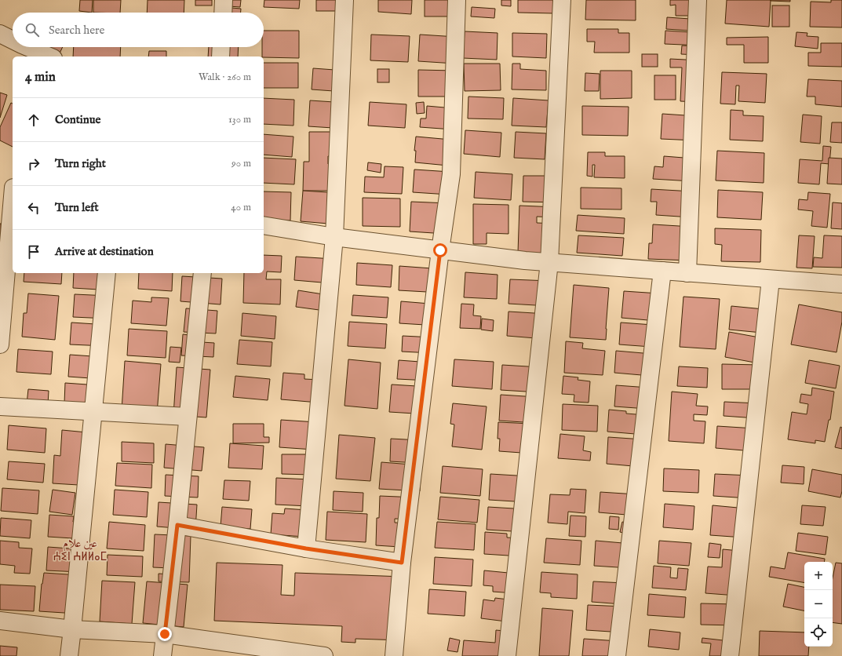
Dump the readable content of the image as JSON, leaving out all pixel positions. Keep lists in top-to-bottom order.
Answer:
{
  "districts": ["عين علام ⵄⵉⵏ ⵄⵍⵍⴰⵎ"],
  "page": {
    "search": "Search here",
    "heading": ["4 min", "Walk · 260 m"],
    "list": [
      ["Continue", "130 m"],
      ["Turn right", "90 m"],
      ["Turn left", "40 m"],
      "Arrive at destination"
    ],
    "map_buttons": ["+", "−"]
  }
}
